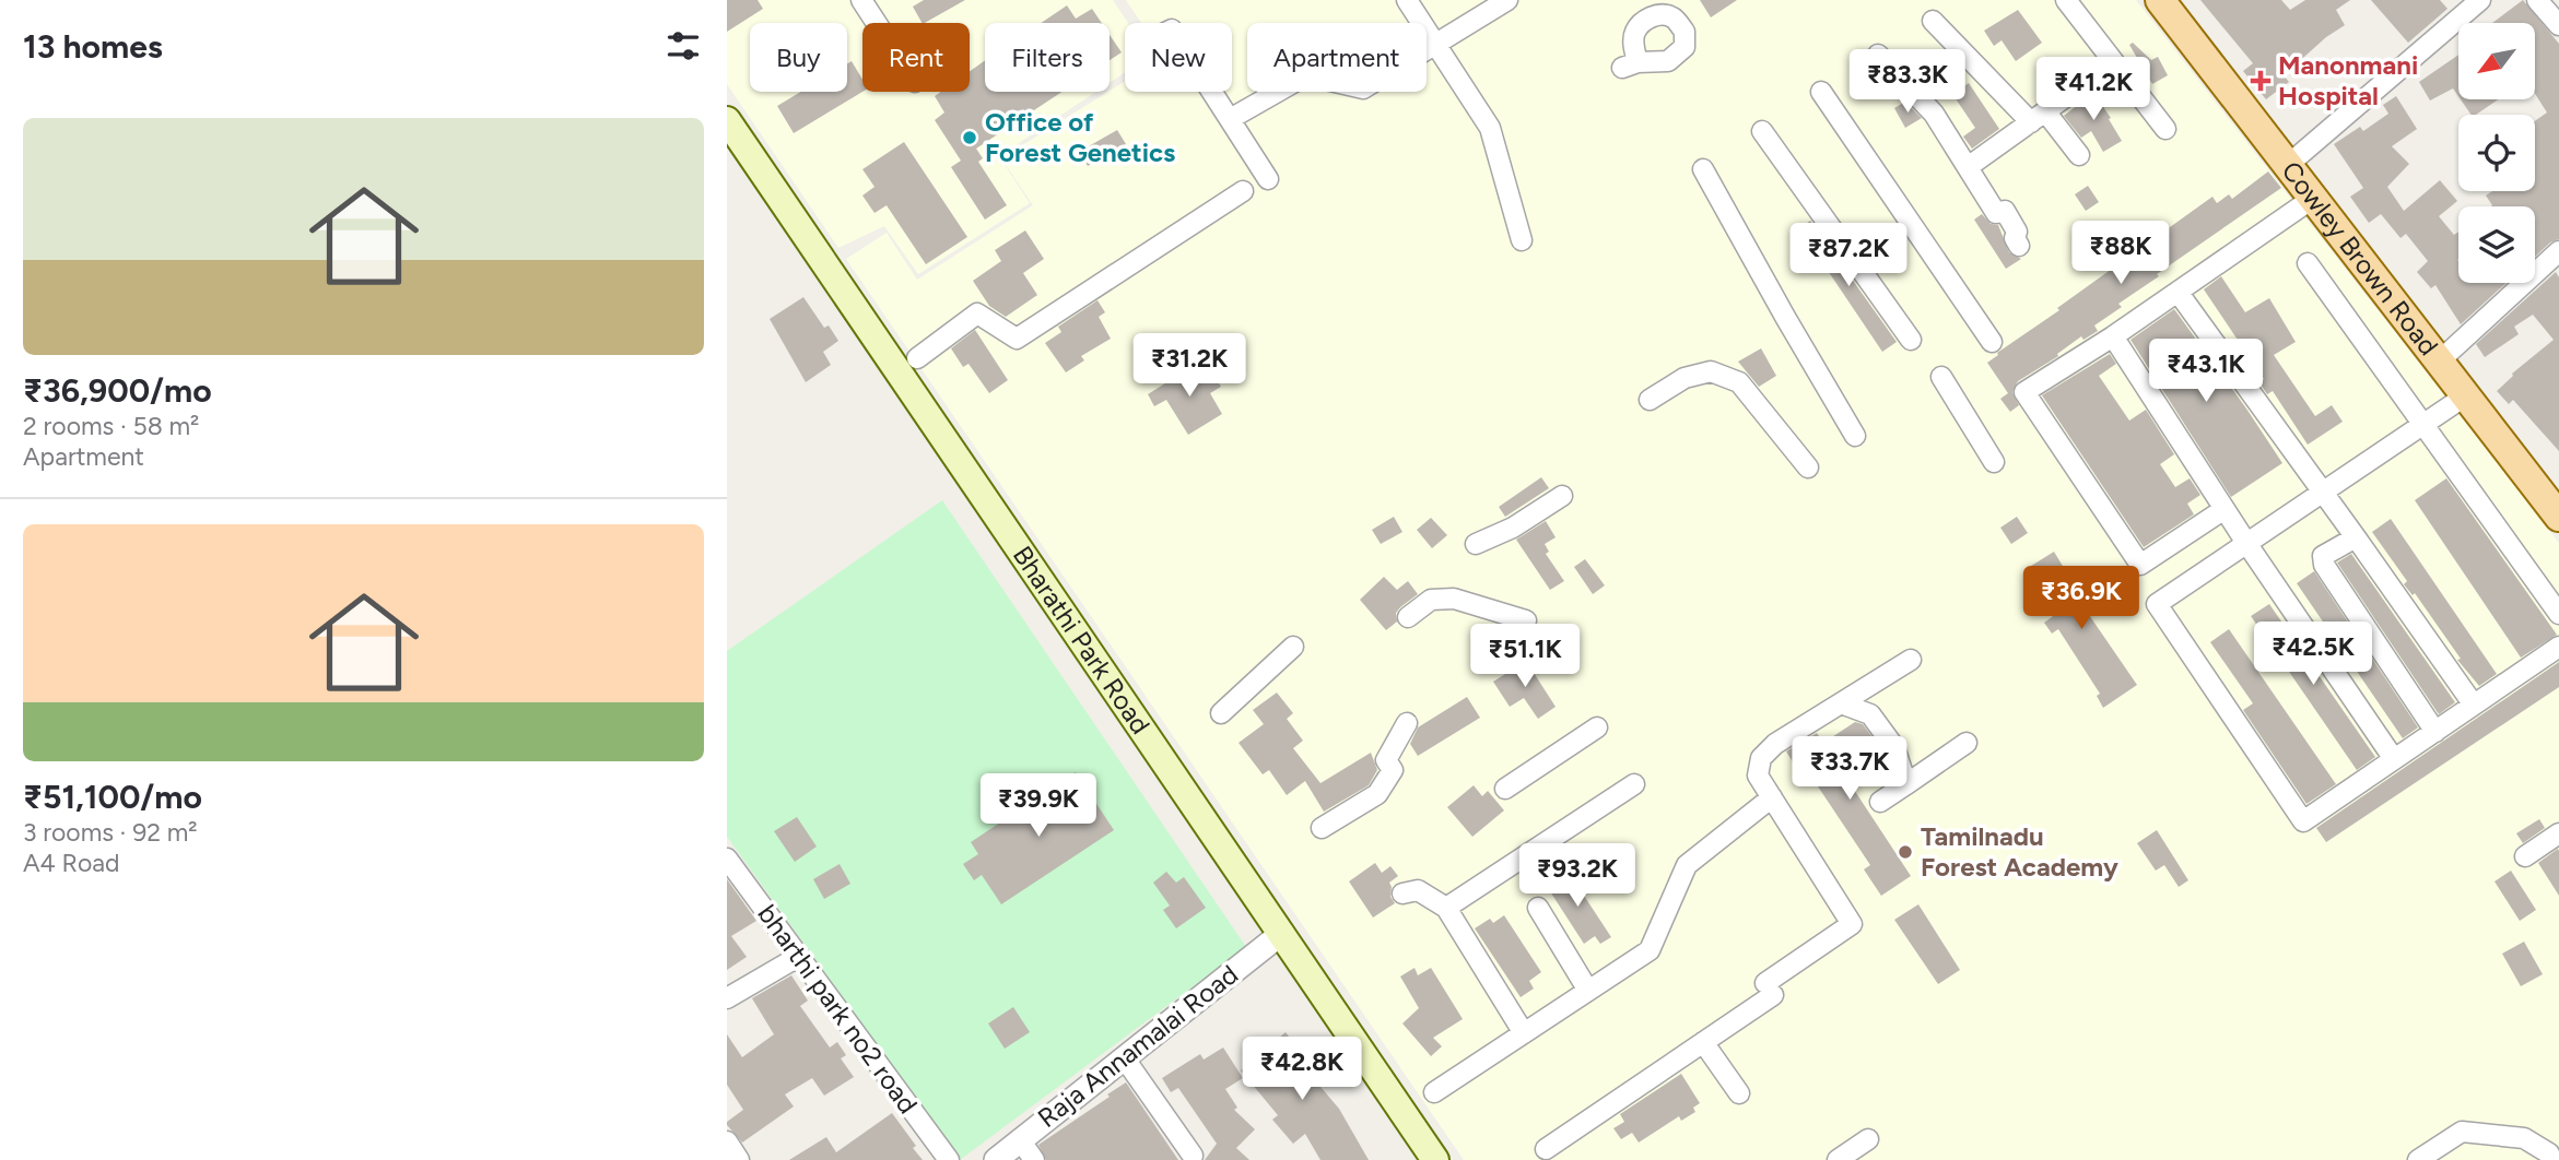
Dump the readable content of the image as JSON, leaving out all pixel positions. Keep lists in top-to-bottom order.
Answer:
{
  "streets": {
    "main road": ["Cowley Brown Road", "Bharathi Park Road"],
    "street": ["bharthi park no2 road", "Raja Annamalai Road"]
  },
  "crossings": [
    ["Bharathi Park Road", "Raja Annamalai Road"]
  ],
  "places": {
    "health": ["Manonmani Hospital"],
    "other": ["Office of Forest Genetics", "Tamilnadu Forest Academy"]
  },
  "north": "bottom left",
  "page": {
    "heading": "13 homes",
    "chip": [
      "Buy",
      "Rent",
      "Filters",
      "New",
      "Apartment"
    ],
    "price": [
      "₹83.3K",
      "₹41.2K",
      "₹88K",
      "₹87.2K",
      "₹31.2K",
      "₹43.1K",
      "₹36.9K",
      "₹42.5K",
      "₹51.1K",
      "₹33.7K",
      "₹39.9K",
      "₹93.2K",
      "₹42.8K"
    ],
    "list": [
      {
        "name": "₹36,900/mo",
        "note": "2 rooms · 58 m² · Apartment"
      },
      {
        "name": "₹51,100/mo",
        "note": "3 rooms · 92 m² · A4 Road"
      }
    ]
  }
}
